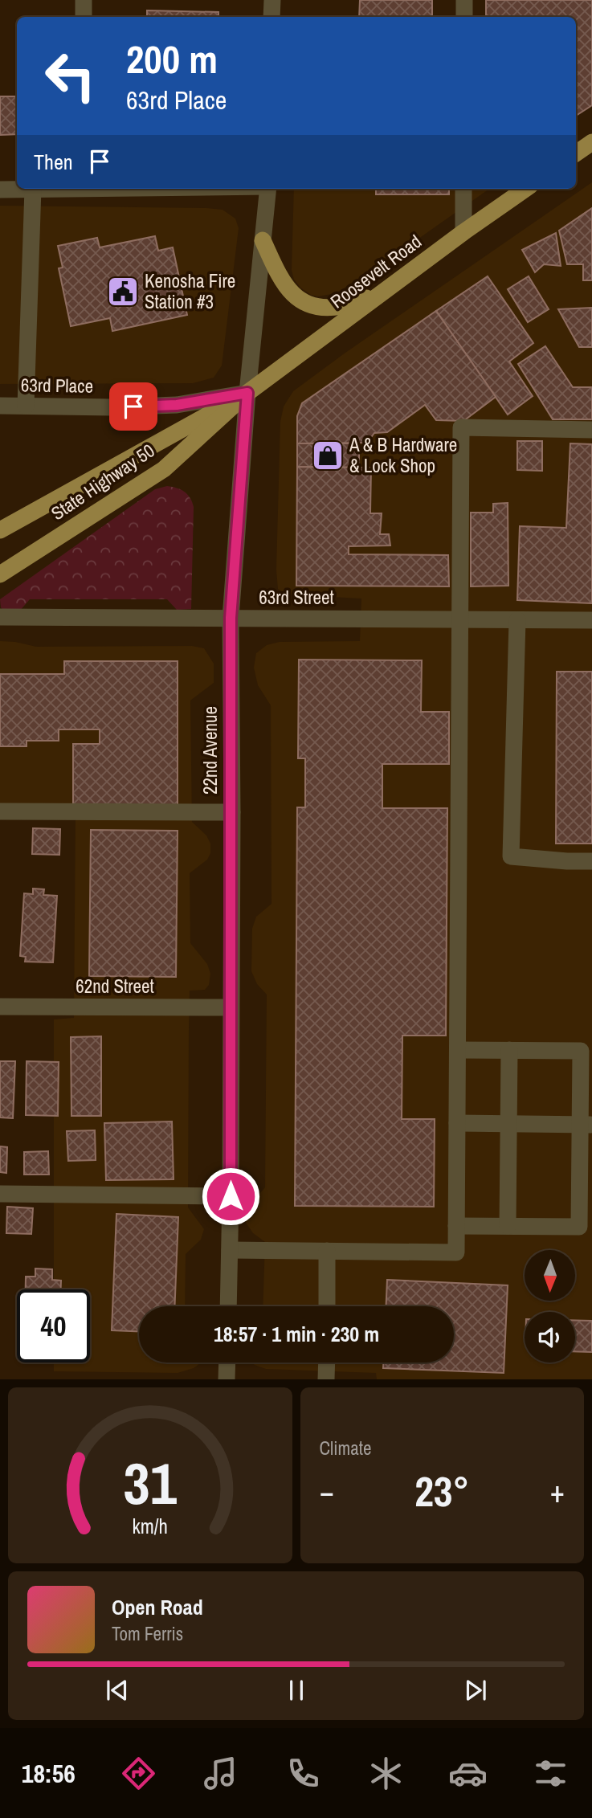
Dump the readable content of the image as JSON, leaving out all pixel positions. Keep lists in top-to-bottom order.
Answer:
{
  "streets": {
    "main road": ["Roosevelt Road", "State Highway 50"],
    "street": [
      "63rd Place",
      "63rd Street",
      "22nd Avenue",
      "62nd Street"
    ]
  },
  "crossings": [
    ["Roosevelt Road", "63rd Place"],
    ["Roosevelt Road", "State Highway 50"],
    ["Roosevelt Road", "22nd Avenue"],
    ["63rd Place", "State Highway 50"],
    ["63rd Place", "22nd Avenue"],
    ["State Highway 50", "22nd Avenue"],
    ["63rd Street", "22nd Avenue"],
    ["22nd Avenue", "62nd Street"]
  ],
  "places": {
    "public building": ["Kenosha Fire Station #3"],
    "shop": ["A & B Hardware & Lock Shop"]
  },
  "north": "bottom",
  "page": {
    "turn": ["200 m", "63rd Place"],
    "then": "Then",
    "limit": "40",
    "trip": "18:57 · 1 min · 230 m",
    "tile": "Climate",
    "heat": ["−", "23°", "+"],
    "song": ["Open Road", "Tom Ferris"],
    "tabs": "18:56",
    "gauge": ["31", "km/h"]
  }
}
